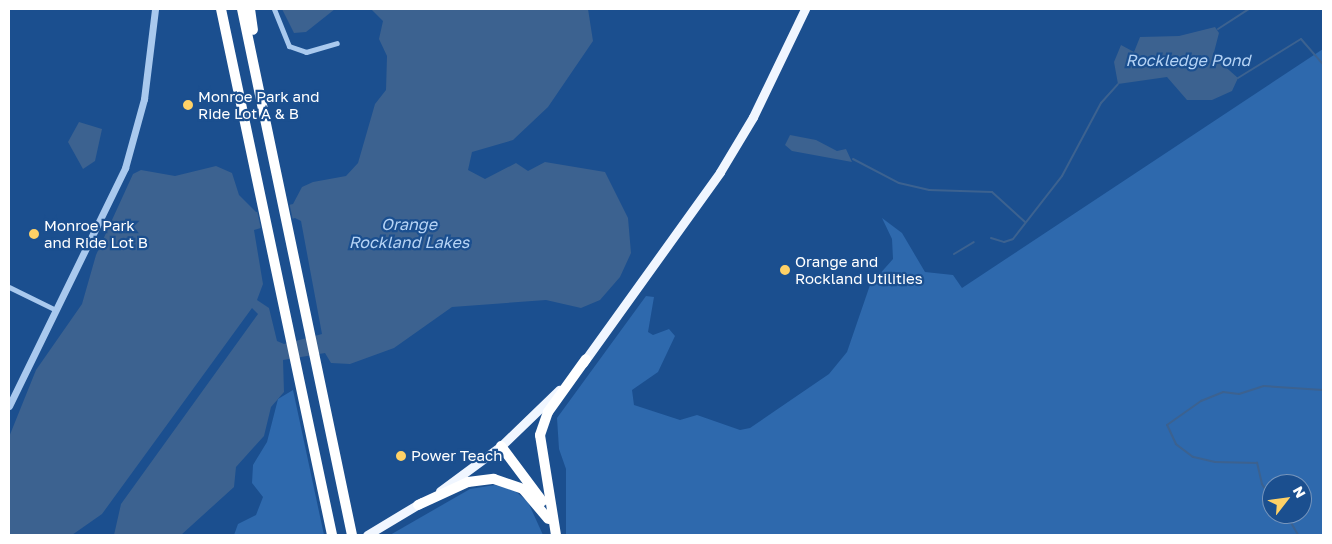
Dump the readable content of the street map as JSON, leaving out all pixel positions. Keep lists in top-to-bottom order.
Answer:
{
  "water": ["Rockledge Pond", "Orange Rockland Lakes"],
  "places": [
    "Monroe Park and Ride Lot A & B",
    "Monroe Park and Ride Lot B",
    "Orange and Rockland Utilities",
    "Power Teach"
  ],
  "north": "top right"
}
